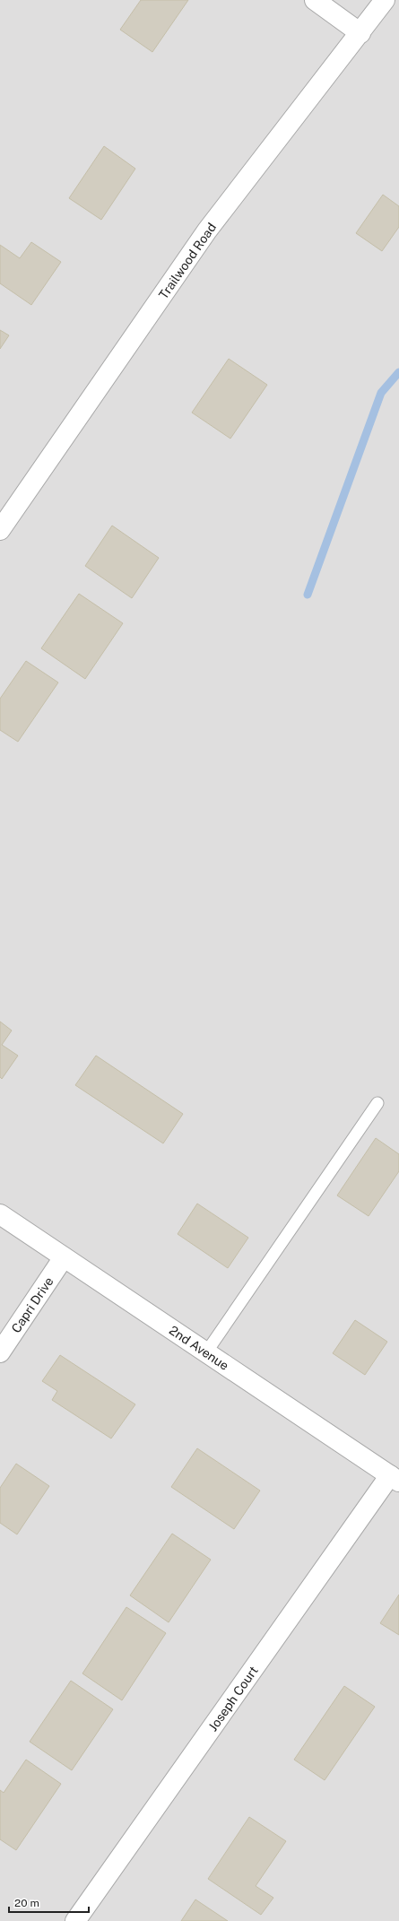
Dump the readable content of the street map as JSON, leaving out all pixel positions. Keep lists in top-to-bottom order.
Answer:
{
  "streets": {
    "street": [
      "Trailwood Road",
      "Capri Drive",
      "2nd Avenue",
      "Joseph Court"
    ]
  },
  "crossings": [
    ["Capri Drive", "2nd Avenue"],
    ["2nd Avenue", "Joseph Court"]
  ],
  "scale_bar": "20 m"
}
